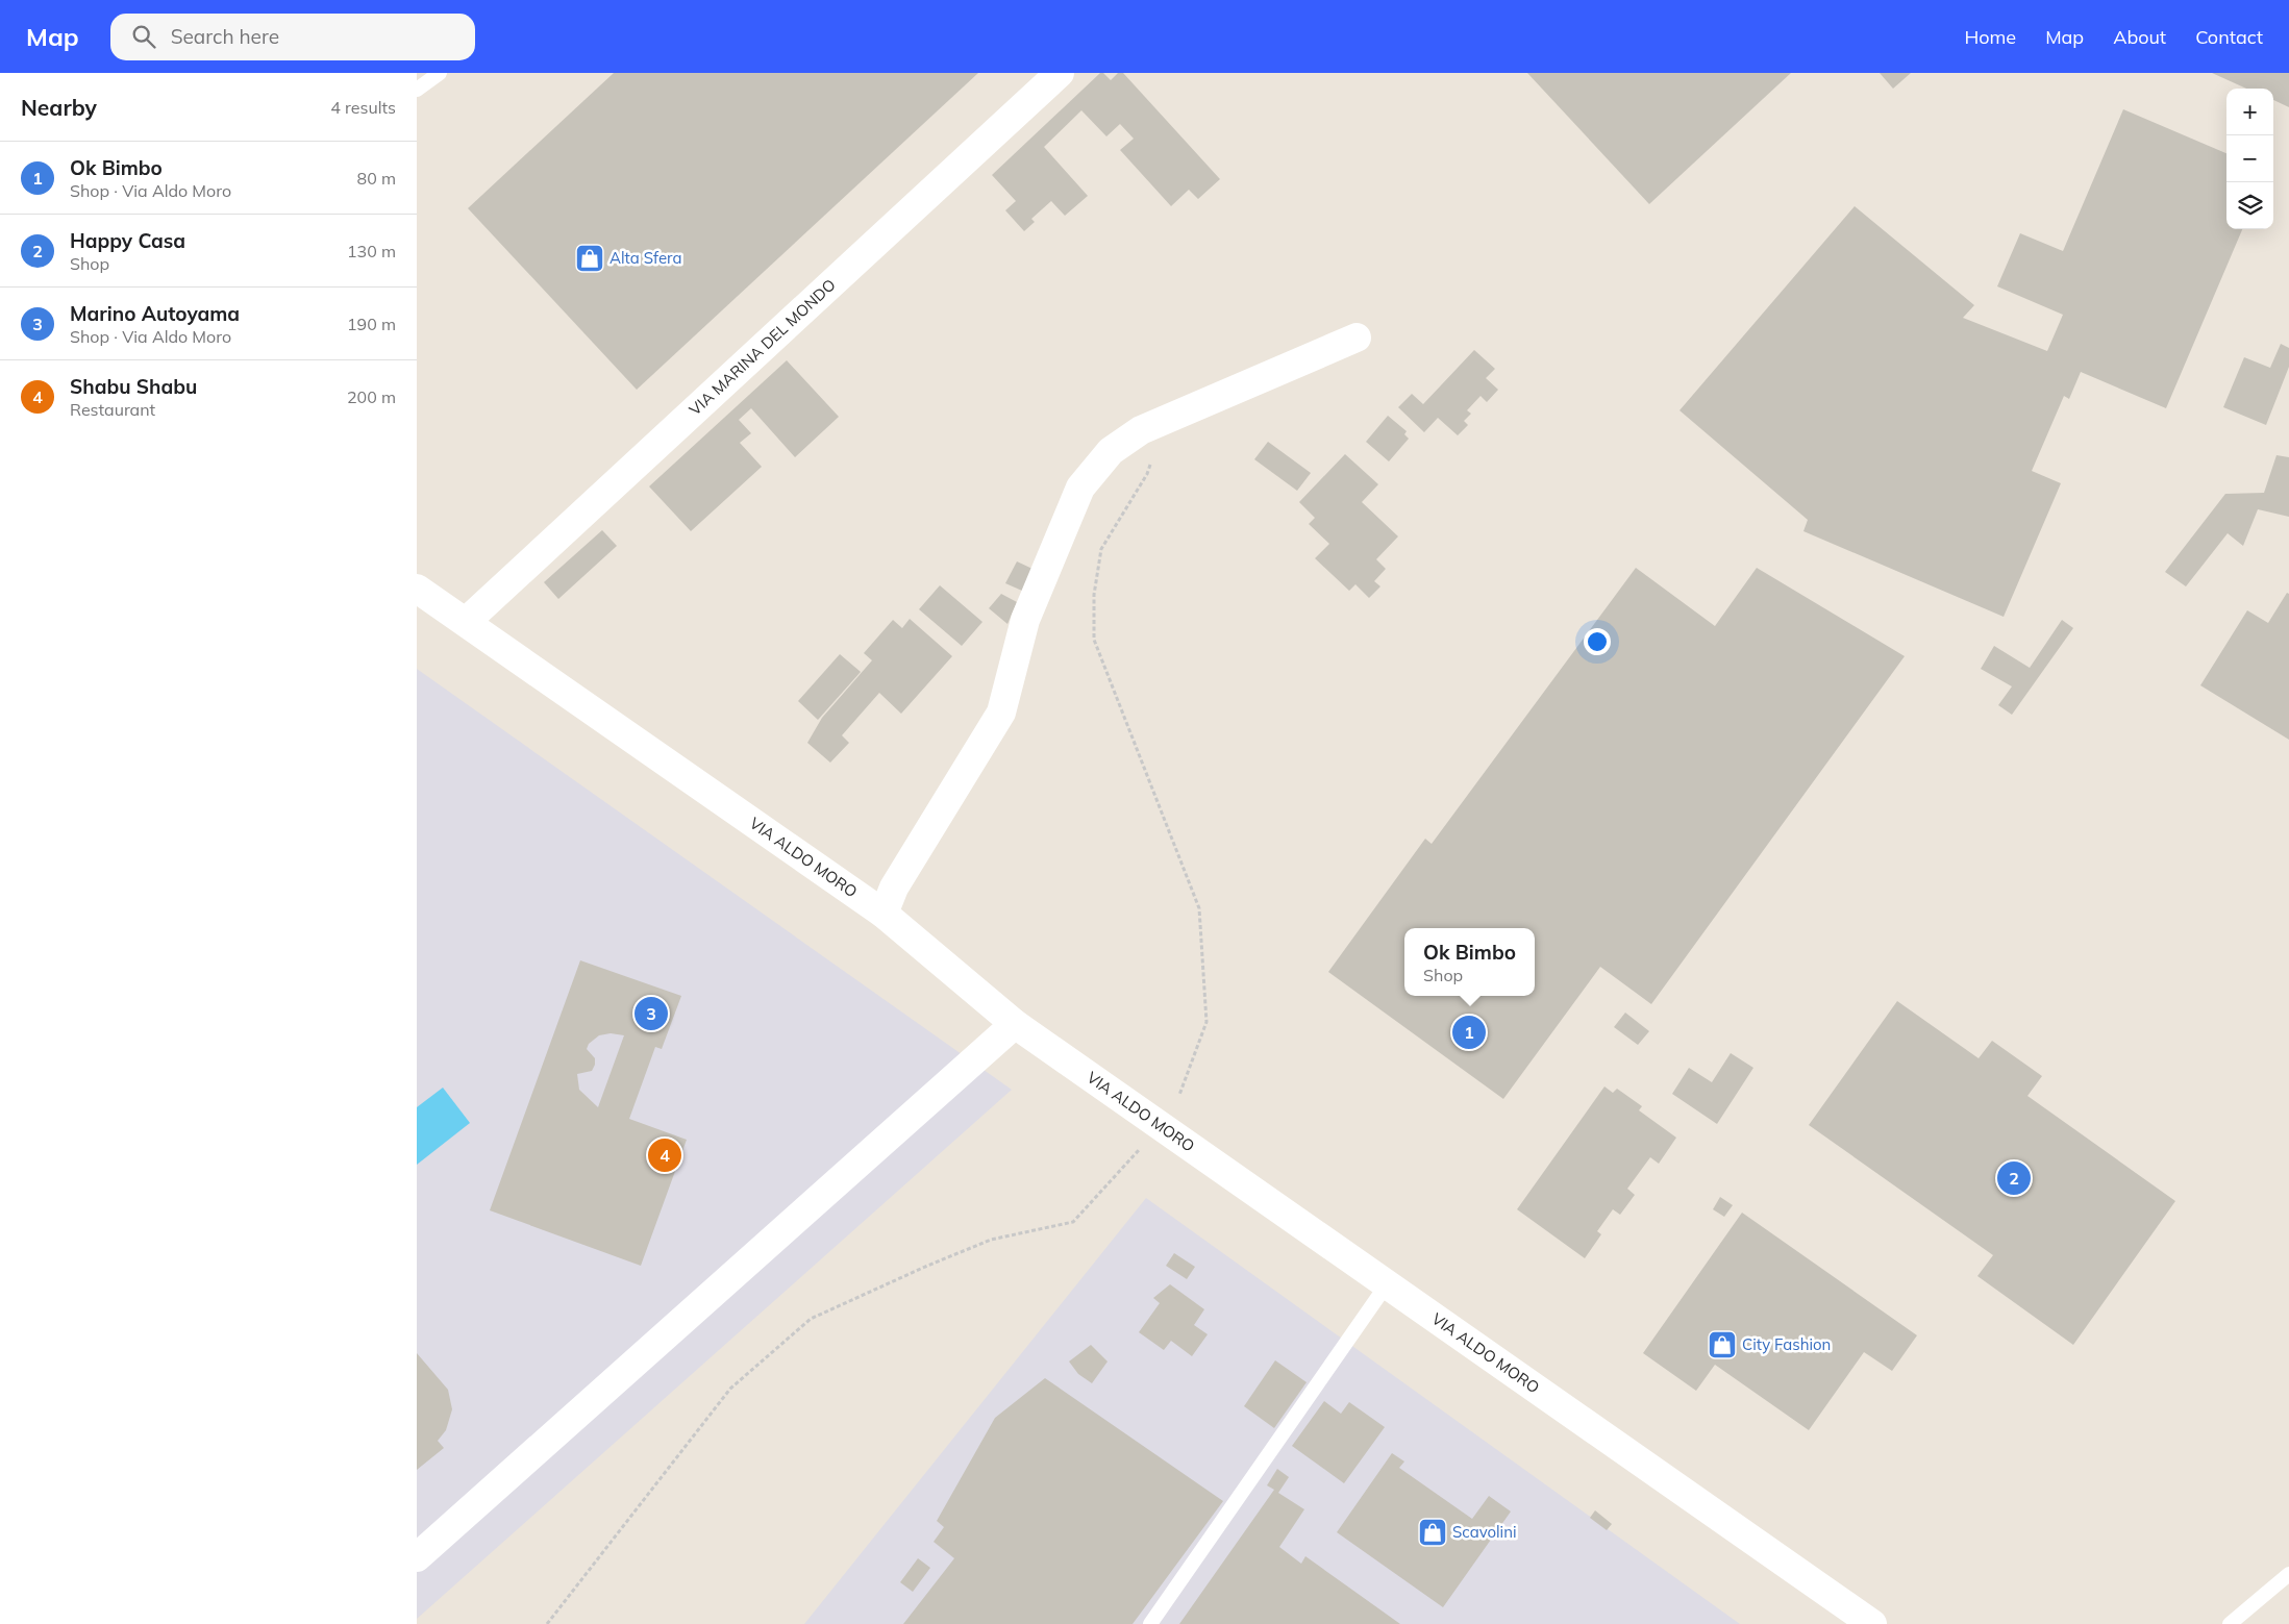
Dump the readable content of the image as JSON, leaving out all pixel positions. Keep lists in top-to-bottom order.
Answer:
{
  "streets": {
    "street": ["VIA MARINA DEL MONDO", "VIA ALDO MORO"]
  },
  "crossings": [
    ["VIA MARINA DEL MONDO", "VIA ALDO MORO"]
  ],
  "places": {
    "shop": ["Alta Sfera", "City Fashion", "Scavolini"]
  },
  "page": {
    "header": "Map",
    "search": "Search here",
    "nav": [
      "Home",
      "Map",
      "About",
      "Contact"
    ],
    "heading": ["Nearby", "4 results"],
    "map_buttons": ["+", "−"],
    "list": [
      {
        "mark": "1",
        "name": "Ok Bimbo",
        "note": "Shop · Via Aldo Moro",
        "value": "80 m"
      },
      {
        "mark": "2",
        "name": "Happy Casa",
        "note": "Shop",
        "value": "130 m"
      },
      {
        "mark": "3",
        "name": "Marino Autoyama",
        "note": "Shop · Via Aldo Moro",
        "value": "190 m"
      },
      {
        "mark": "4",
        "name": "Shabu Shabu",
        "note": "Restaurant",
        "value": "200 m"
      }
    ],
    "popup": ["Ok Bimbo", "Shop"],
    "pins": [
      "3",
      "1",
      "4",
      "2"
    ]
  }
}
